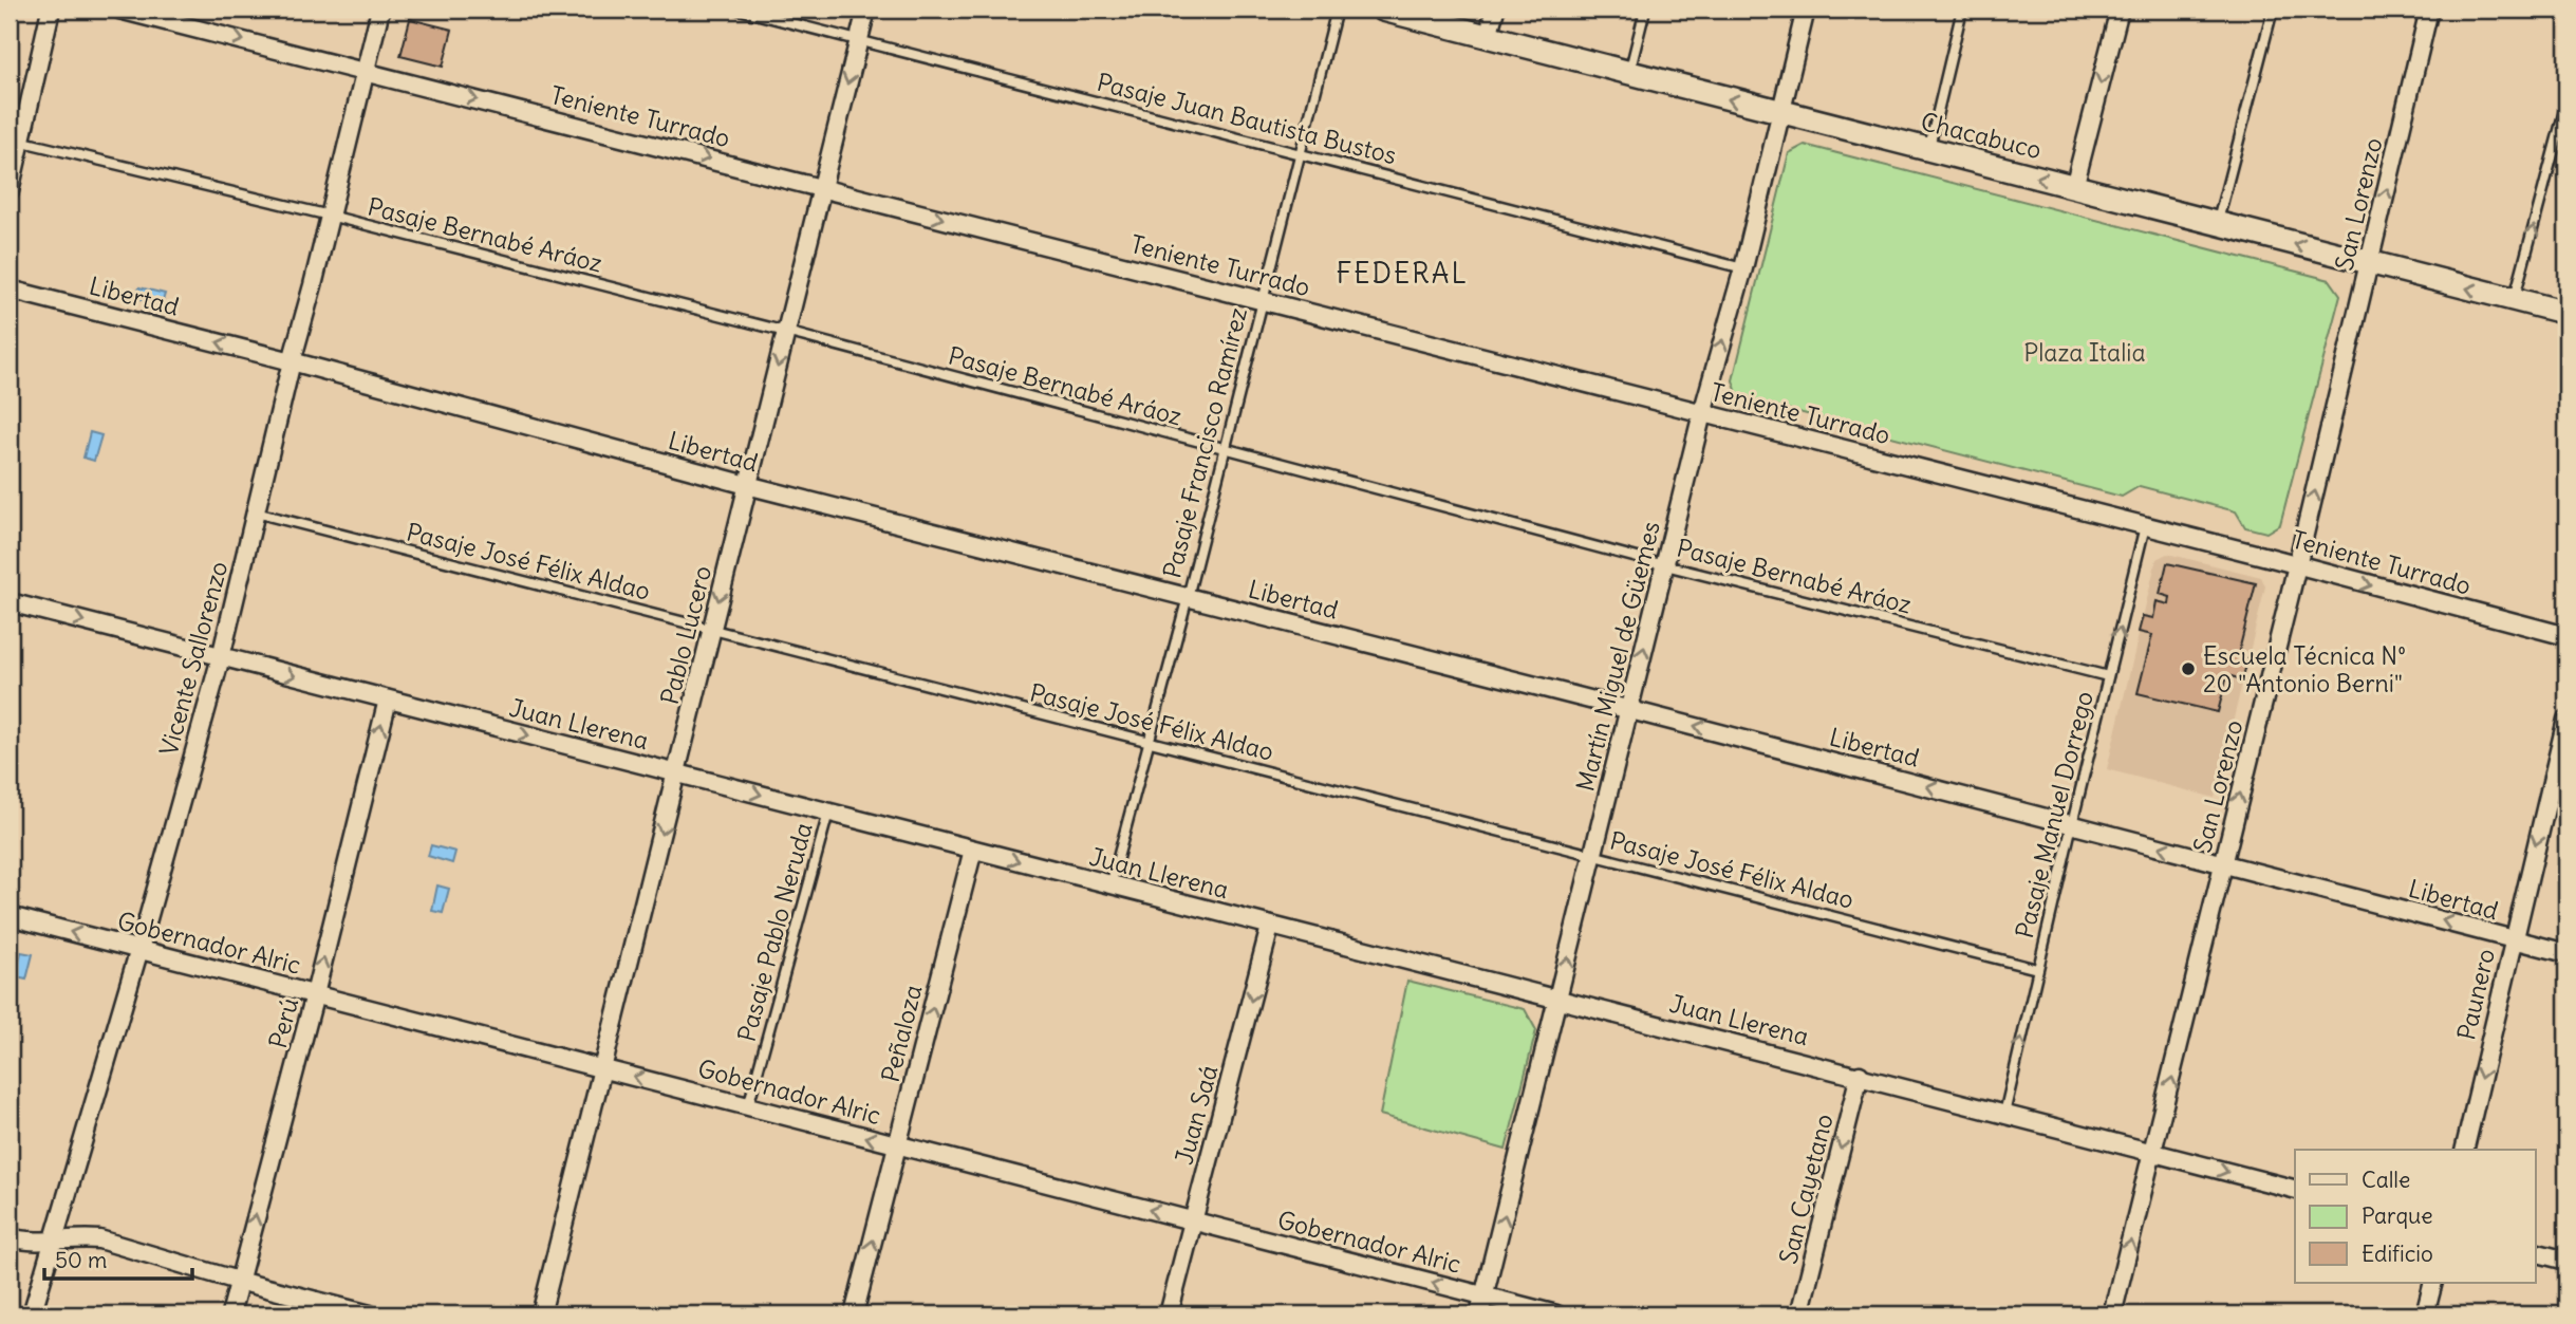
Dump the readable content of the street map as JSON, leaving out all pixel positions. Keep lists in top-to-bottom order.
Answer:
{
  "streets": {
    "main road": ["Chacabuco"],
    "street": [
      "Teniente Turrado",
      "San Lorenzo",
      "Libertad",
      "Pablo Lucero",
      "Martín Miguel de Güemes",
      "Vicente Sallorenzo",
      "Juan Llerena",
      "Gobernador Alric",
      "Paunero",
      "Perú",
      "Peñaloza",
      "Juan Saá",
      "San Cayetano"
    ],
    "lane": [
      "Pasaje Juan Bautista Bustos",
      "Pasaje Bernabé Aráoz",
      "Pasaje Francisco Ramírez",
      "Pasaje José Félix Aldao",
      "Pasaje Manuel Dorrego",
      "Pasaje Pablo Neruda"
    ]
  },
  "crossings": [
    ["Teniente Turrado", "San Lorenzo"],
    ["Teniente Turrado", "Pasaje Francisco Ramírez"],
    ["Teniente Turrado", "Pablo Lucero"],
    ["Teniente Turrado", "Martín Miguel de Güemes"],
    ["Teniente Turrado", "Vicente Sallorenzo"],
    ["Teniente Turrado", "Pasaje Manuel Dorrego"],
    ["Pasaje Juan Bautista Bustos", "Pasaje Francisco Ramírez"],
    ["Pasaje Juan Bautista Bustos", "Pablo Lucero"],
    ["Pasaje Juan Bautista Bustos", "Martín Miguel de Güemes"],
    ["Chacabuco", "San Lorenzo"],
    ["Chacabuco", "Martín Miguel de Güemes"],
    ["San Lorenzo", "Libertad"],
    ["San Lorenzo", "Juan Llerena"],
    ["Pasaje Bernabé Aráoz", "Pasaje Francisco Ramírez"],
    ["Pasaje Bernabé Aráoz", "Pablo Lucero"],
    ["Pasaje Bernabé Aráoz", "Martín Miguel de Güemes"],
    ["Pasaje Bernabé Aráoz", "Vicente Sallorenzo"],
    ["Pasaje Bernabé Aráoz", "Pasaje Manuel Dorrego"],
    ["Libertad", "Pasaje Francisco Ramírez"],
    ["Libertad", "Pablo Lucero"],
    ["Libertad", "Martín Miguel de Güemes"],
    ["Libertad", "Vicente Sallorenzo"],
    ["Libertad", "Pasaje Manuel Dorrego"],
    ["Libertad", "Paunero"],
    ["Pasaje Francisco Ramírez", "Pasaje José Félix Aldao"],
    ["Pasaje Francisco Ramírez", "Juan Llerena"],
    ["Pasaje José Félix Aldao", "Pablo Lucero"],
    ["Pasaje José Félix Aldao", "Martín Miguel de Güemes"],
    ["Pasaje José Félix Aldao", "Vicente Sallorenzo"],
    ["Pasaje José Félix Aldao", "Pasaje Manuel Dorrego"],
    ["Pablo Lucero", "Juan Llerena"],
    ["Pablo Lucero", "Gobernador Alric"],
    ["Martín Miguel de Güemes", "Juan Llerena"],
    ["Martín Miguel de Güemes", "Gobernador Alric"],
    ["Vicente Sallorenzo", "Juan Llerena"],
    ["Vicente Sallorenzo", "Gobernador Alric"],
    ["Juan Llerena", "Pasaje Manuel Dorrego"],
    ["Juan Llerena", "Pasaje Pablo Neruda"],
    ["Juan Llerena", "Perú"],
    ["Juan Llerena", "Peñaloza"],
    ["Juan Llerena", "Juan Saá"],
    ["Juan Llerena", "San Cayetano"],
    ["Pasaje Pablo Neruda", "Gobernador Alric"],
    ["Gobernador Alric", "Perú"],
    ["Gobernador Alric", "Peñaloza"],
    ["Gobernador Alric", "Juan Saá"]
  ],
  "one_way": [
    "Teniente Turrado",
    "Chacabuco",
    "San Lorenzo",
    "Libertad",
    "Pablo Lucero",
    "Martín Miguel de Güemes",
    "Juan Llerena",
    "Pasaje Manuel Dorrego",
    "Gobernador Alric",
    "Paunero",
    "Perú",
    "Peñaloza",
    "Juan Saá",
    "San Cayetano"
  ],
  "districts": ["FEDERAL"],
  "parks": ["Plaza Italia"],
  "places": ["Escuela Técnica N° 20 \"Antonio Berni\""],
  "legend": ["Calle", "Parque", "Edificio"],
  "scale_bar": "50 m"
}
